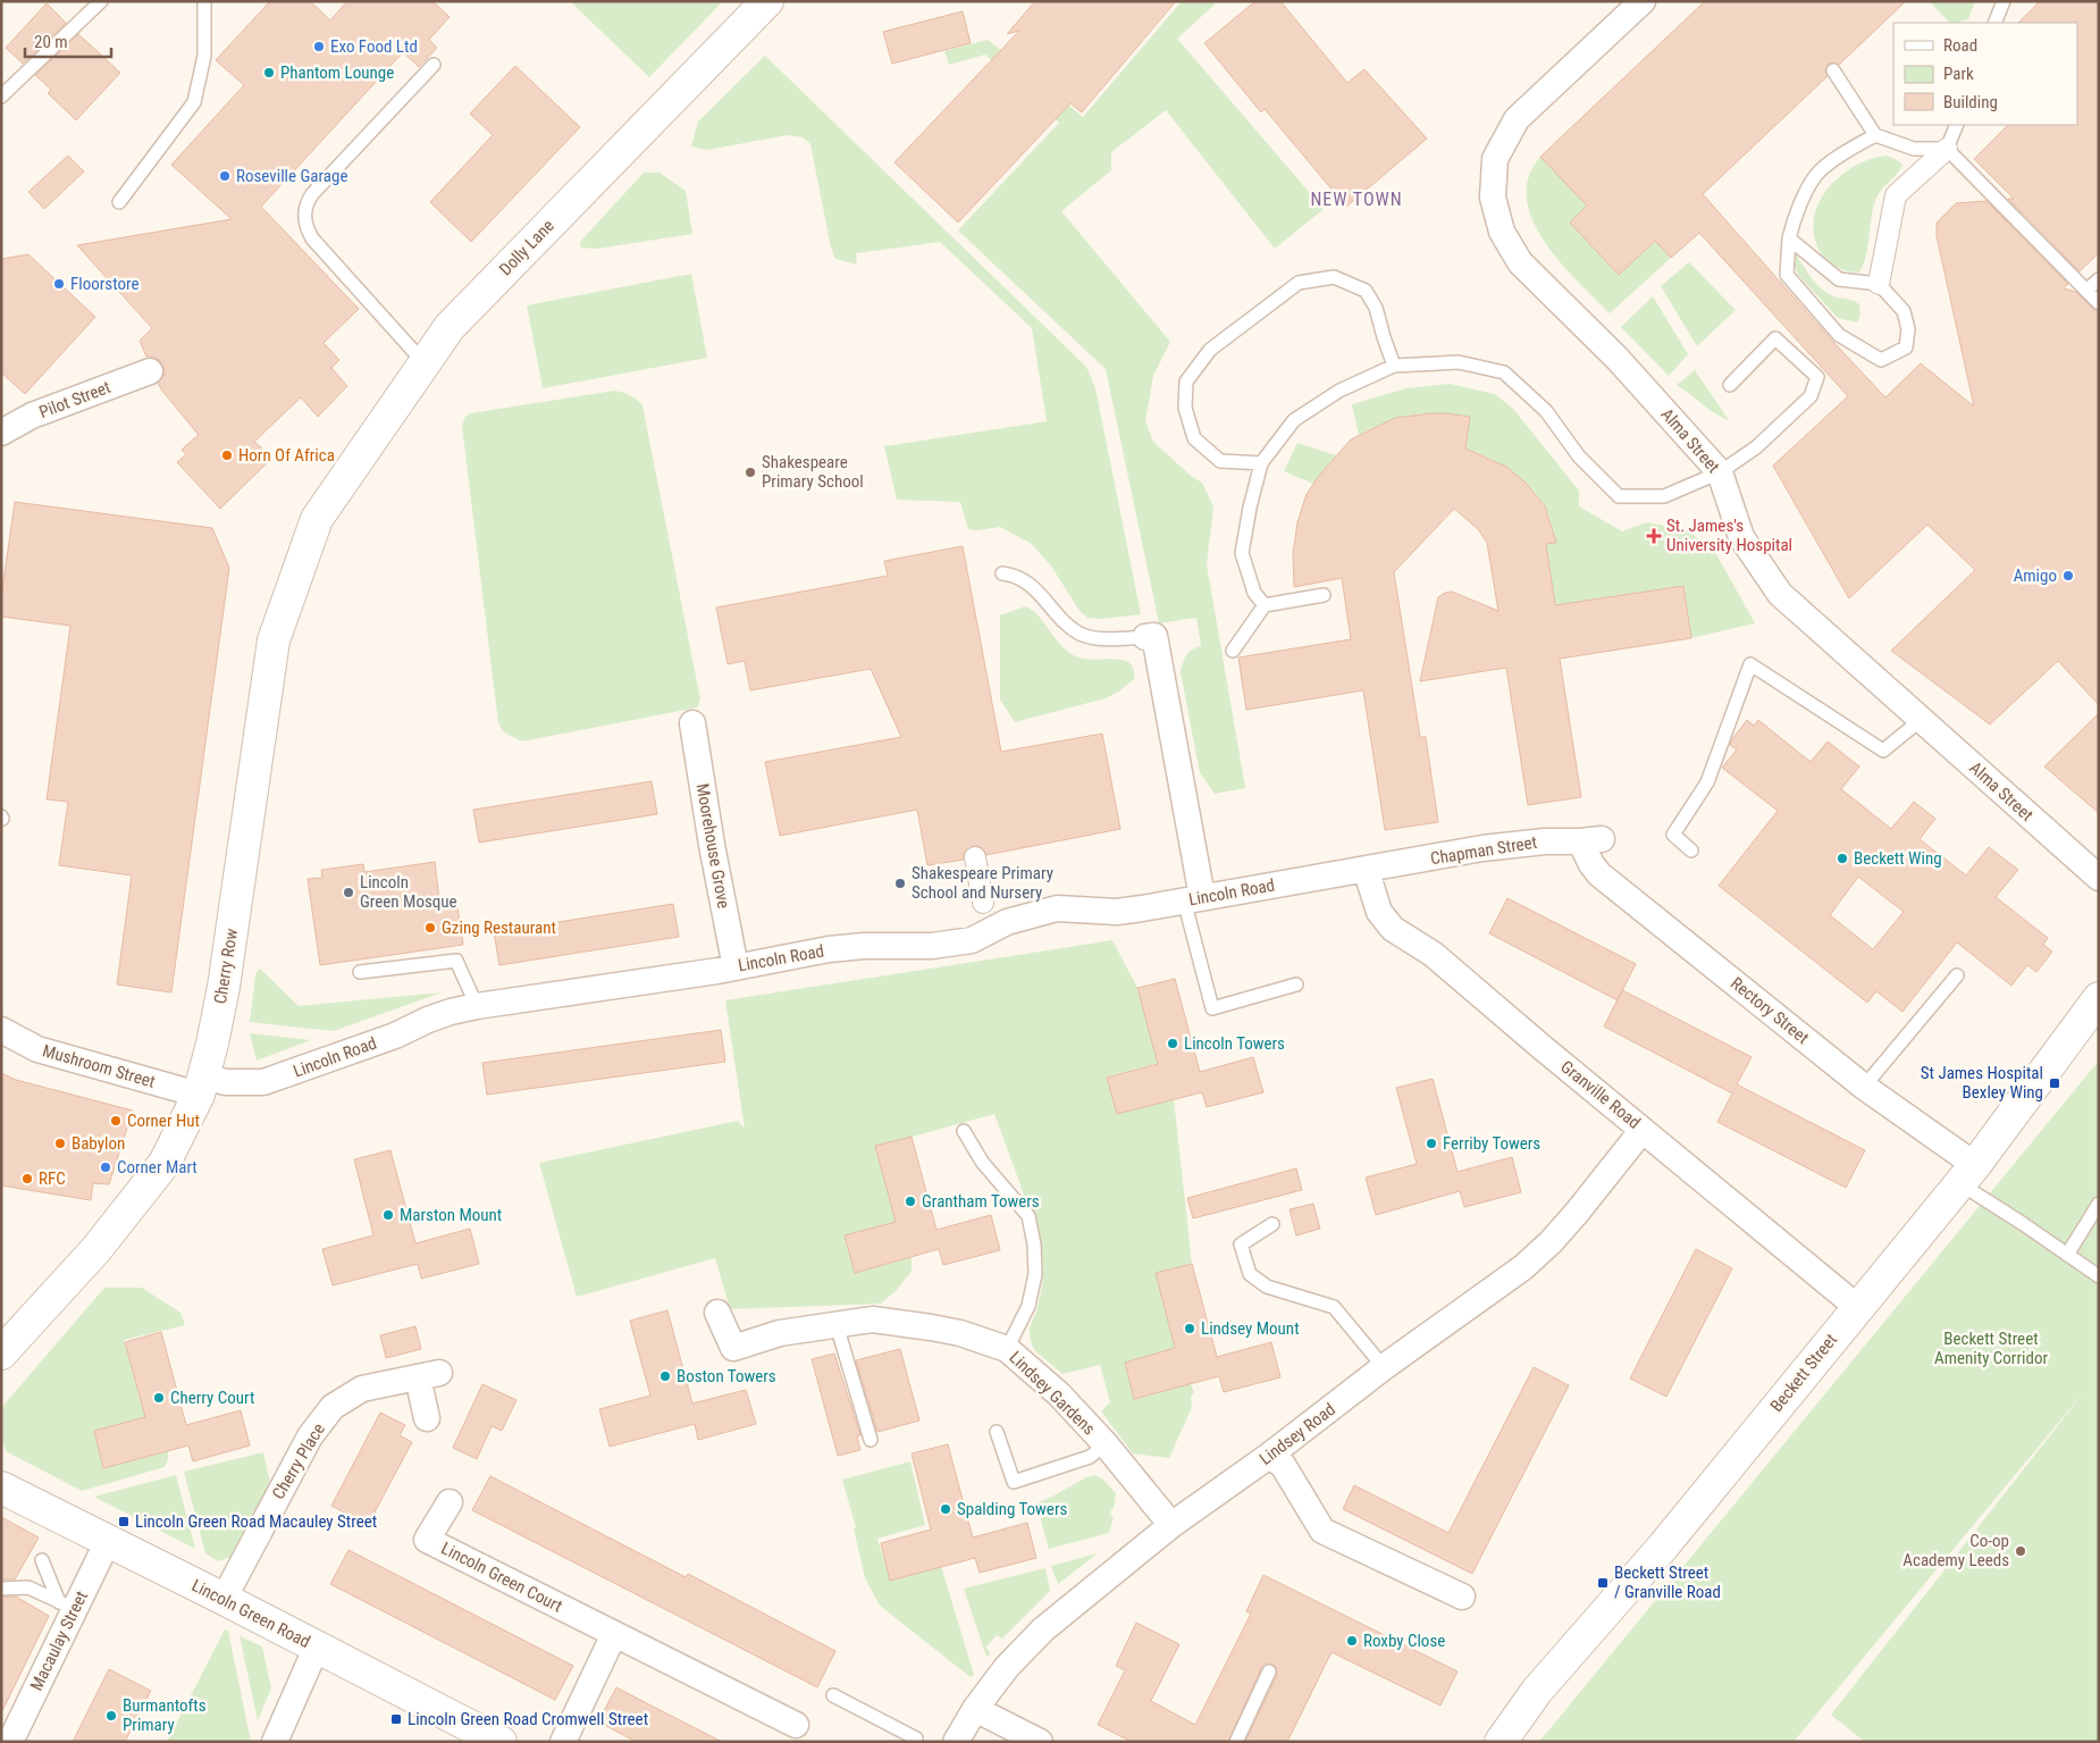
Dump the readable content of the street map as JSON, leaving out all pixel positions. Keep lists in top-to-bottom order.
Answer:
{
  "streets": {
    "street": [
      "Dolly Lane",
      "Pilot Street",
      "Alma Street",
      "Moorehouse Grove",
      "Chapman Street",
      "Lincoln Road",
      "Cherry Row",
      "Rectory Street",
      "Mushroom Street",
      "Granville Road",
      "Beckett Street",
      "Lindsey Gardens",
      "Lindsey Road",
      "Cherry Place",
      "Lincoln Green Court",
      "Lincoln Green Road",
      "Macaulay Street"
    ]
  },
  "crossings": [
    ["Dolly Lane", "Cherry Row"],
    ["Moorehouse Grove", "Lincoln Road"],
    ["Chapman Street", "Lincoln Road"],
    ["Chapman Street", "Rectory Street"],
    ["Chapman Street", "Granville Road"],
    ["Lincoln Road", "Cherry Row"],
    ["Lincoln Road", "Mushroom Street"],
    ["Lincoln Road", "Granville Road"],
    ["Cherry Row", "Mushroom Street"],
    ["Rectory Street", "Beckett Street"],
    ["Granville Road", "Beckett Street"],
    ["Granville Road", "Lindsey Road"],
    ["Lindsey Gardens", "Lindsey Road"],
    ["Cherry Place", "Lincoln Green Road"],
    ["Lincoln Green Road", "Macaulay Street"]
  ],
  "districts": ["NEW TOWN"],
  "parks": ["Beckett Street Amenity Corridor"],
  "places": {
    "other": [
      "Exo Food Ltd",
      "Phantom Lounge",
      "Roseville Garage",
      "Floorstore",
      "Horn Of Africa",
      "Shakespeare Primary School",
      "Amigo",
      "Beckett Wing",
      "Shakespeare Primary School and Nursery",
      "Lincoln Green Mosque",
      "Gzing Restaurant",
      "Lincoln Towers",
      "Corner Hut",
      "Babylon",
      "Ferriby Towers",
      "Corner Mart",
      "RFC",
      "Grantham Towers",
      "Marston Mount",
      "Lindsey Mount",
      "Boston Towers",
      "Cherry Court",
      "Spalding Towers",
      "Co-op Academy Leeds",
      "Roxby Close",
      "Burmantofts Primary"
    ],
    "health": ["St. James's University Hospital"],
    "transit": [
      "St James Hospital Bexley Wing",
      "Lincoln Green Road Macauley Street",
      "Beckett Street / Granville Road",
      "Lincoln Green Road Cromwell Street"
    ]
  },
  "legend": ["Road", "Park", "Building"],
  "scale_bar": "20 m"
}
